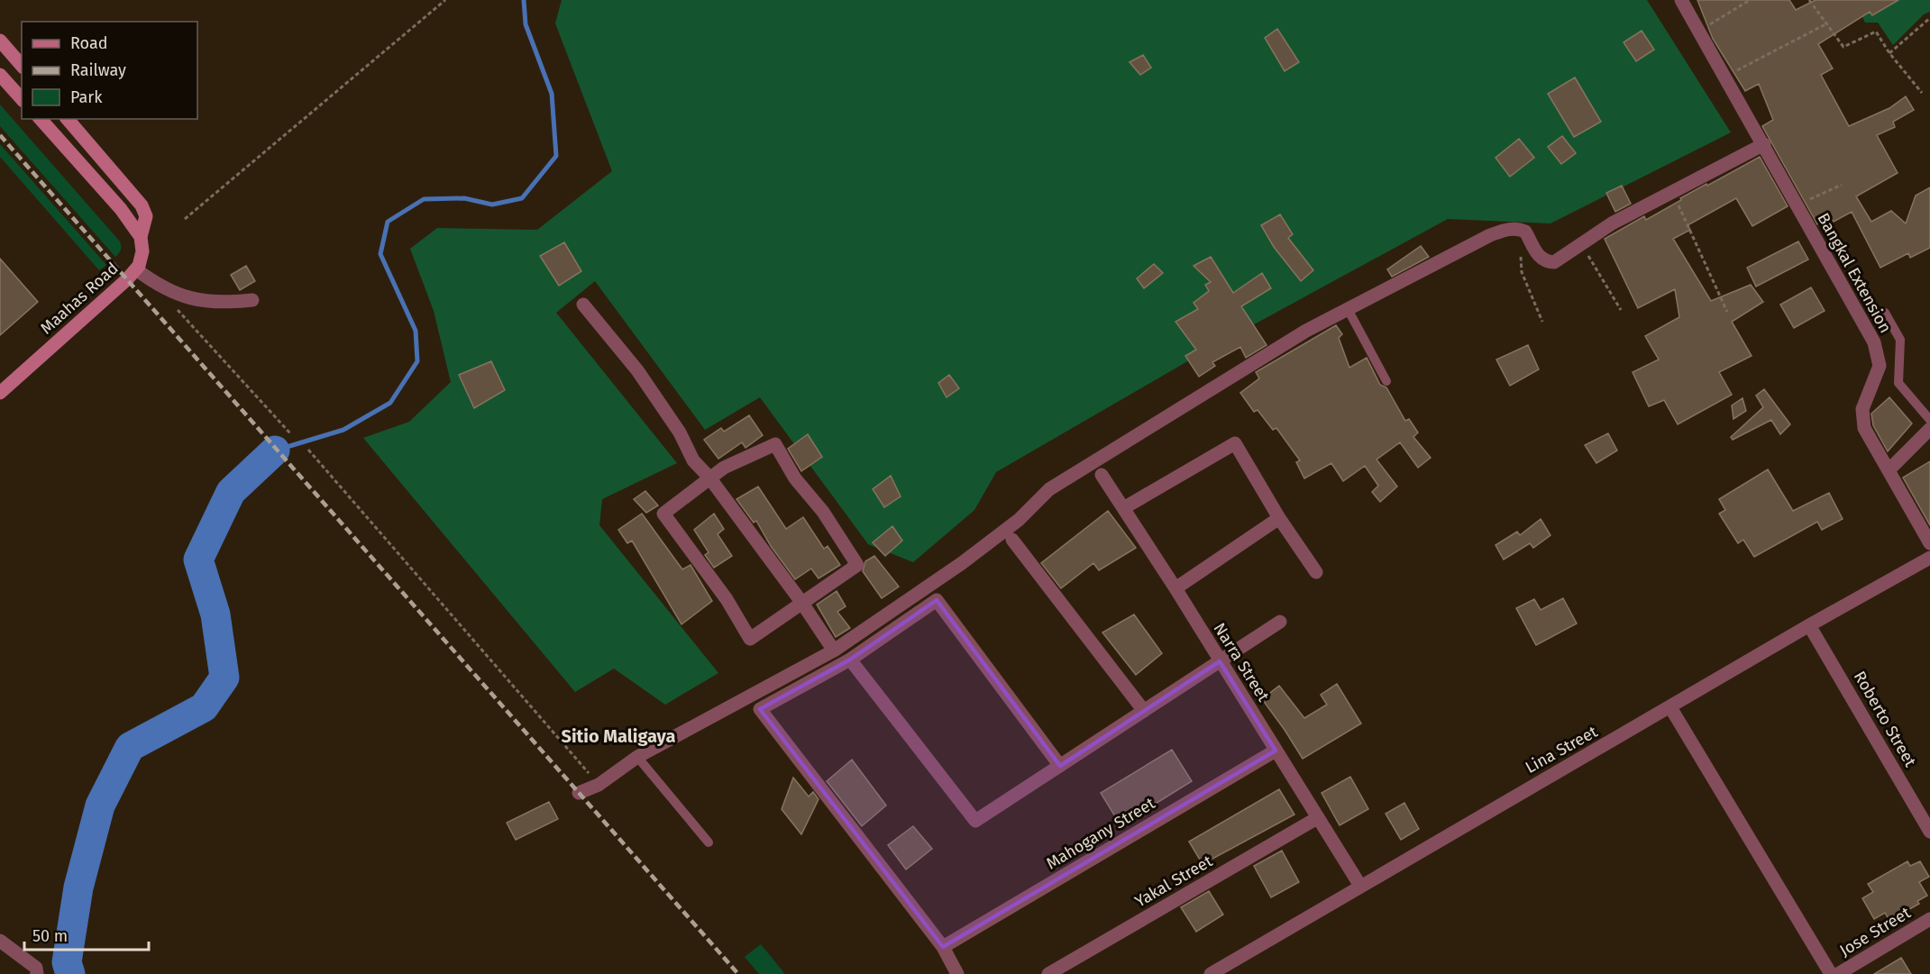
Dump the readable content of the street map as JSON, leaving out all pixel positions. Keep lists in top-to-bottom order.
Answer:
{
  "streets": {
    "street": [
      "Bangkal Extension",
      "Maahas Road",
      "Narra Street",
      "Roberto Street",
      "Lina Street",
      "Mahogany Street",
      "Yakal Street",
      "Jose Street"
    ]
  },
  "crossings": [
    ["Narra Street", "Lina Street"],
    ["Narra Street", "Mahogany Street"],
    ["Narra Street", "Yakal Street"],
    ["Roberto Street", "Lina Street"]
  ],
  "districts": ["Sitio Maligaya"],
  "legend": ["Road", "Railway", "Park"],
  "scale_bar": "50 m"
}
